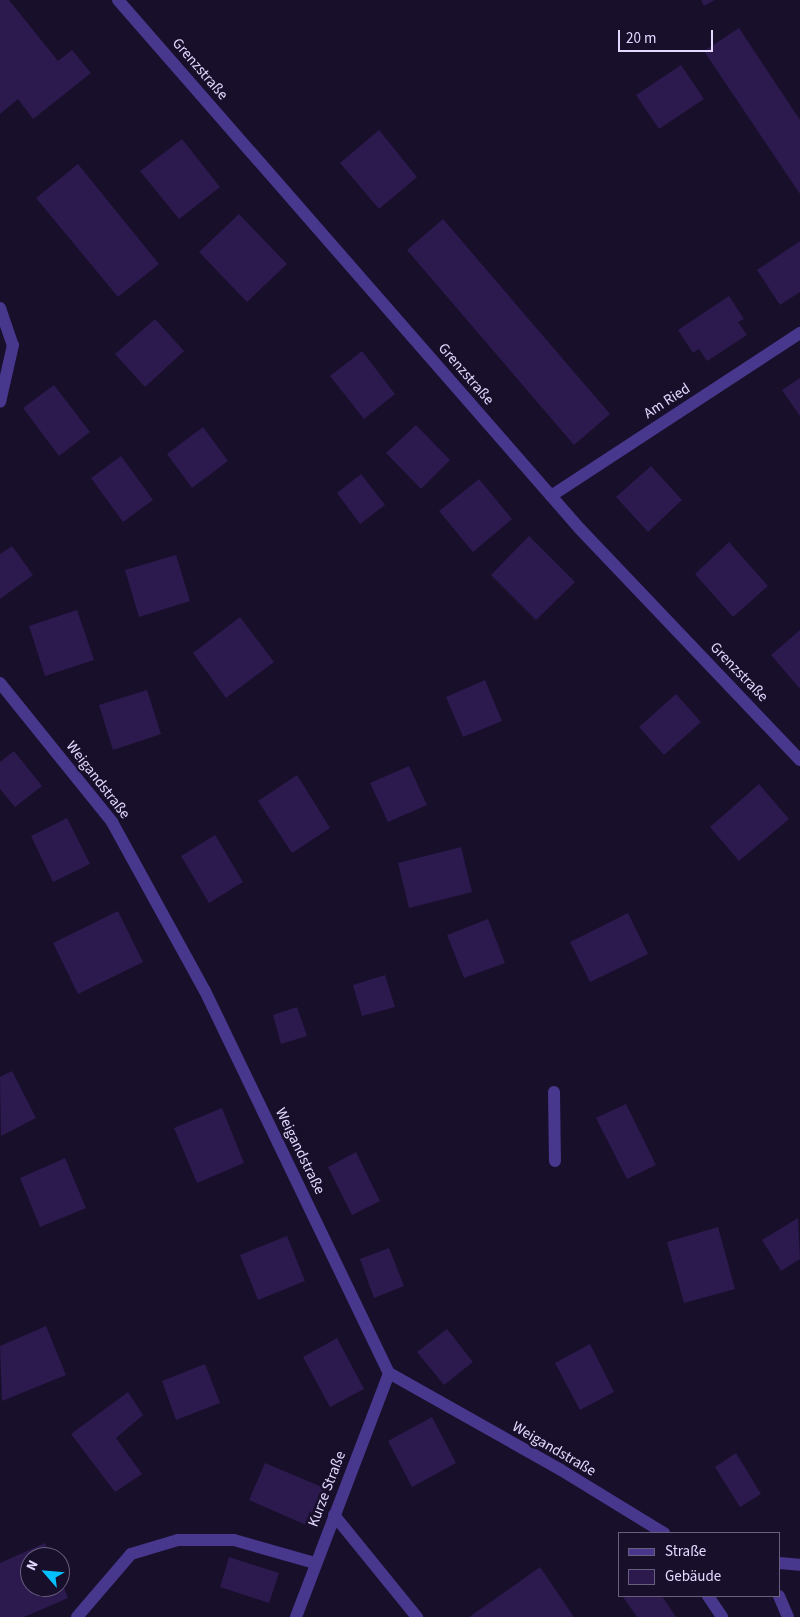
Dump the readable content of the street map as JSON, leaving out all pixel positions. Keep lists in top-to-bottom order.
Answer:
{
  "streets": {
    "street": [
      "Grenzstraße",
      "Am Ried",
      "Weigandstraße",
      "Kurze Straße"
    ]
  },
  "crossings": [
    ["Grenzstraße", "Am Ried"],
    ["Weigandstraße", "Kurze Straße"]
  ],
  "legend": ["Straße", "Gebäude"],
  "scale_bar": "20 m",
  "north": "top left"
}
